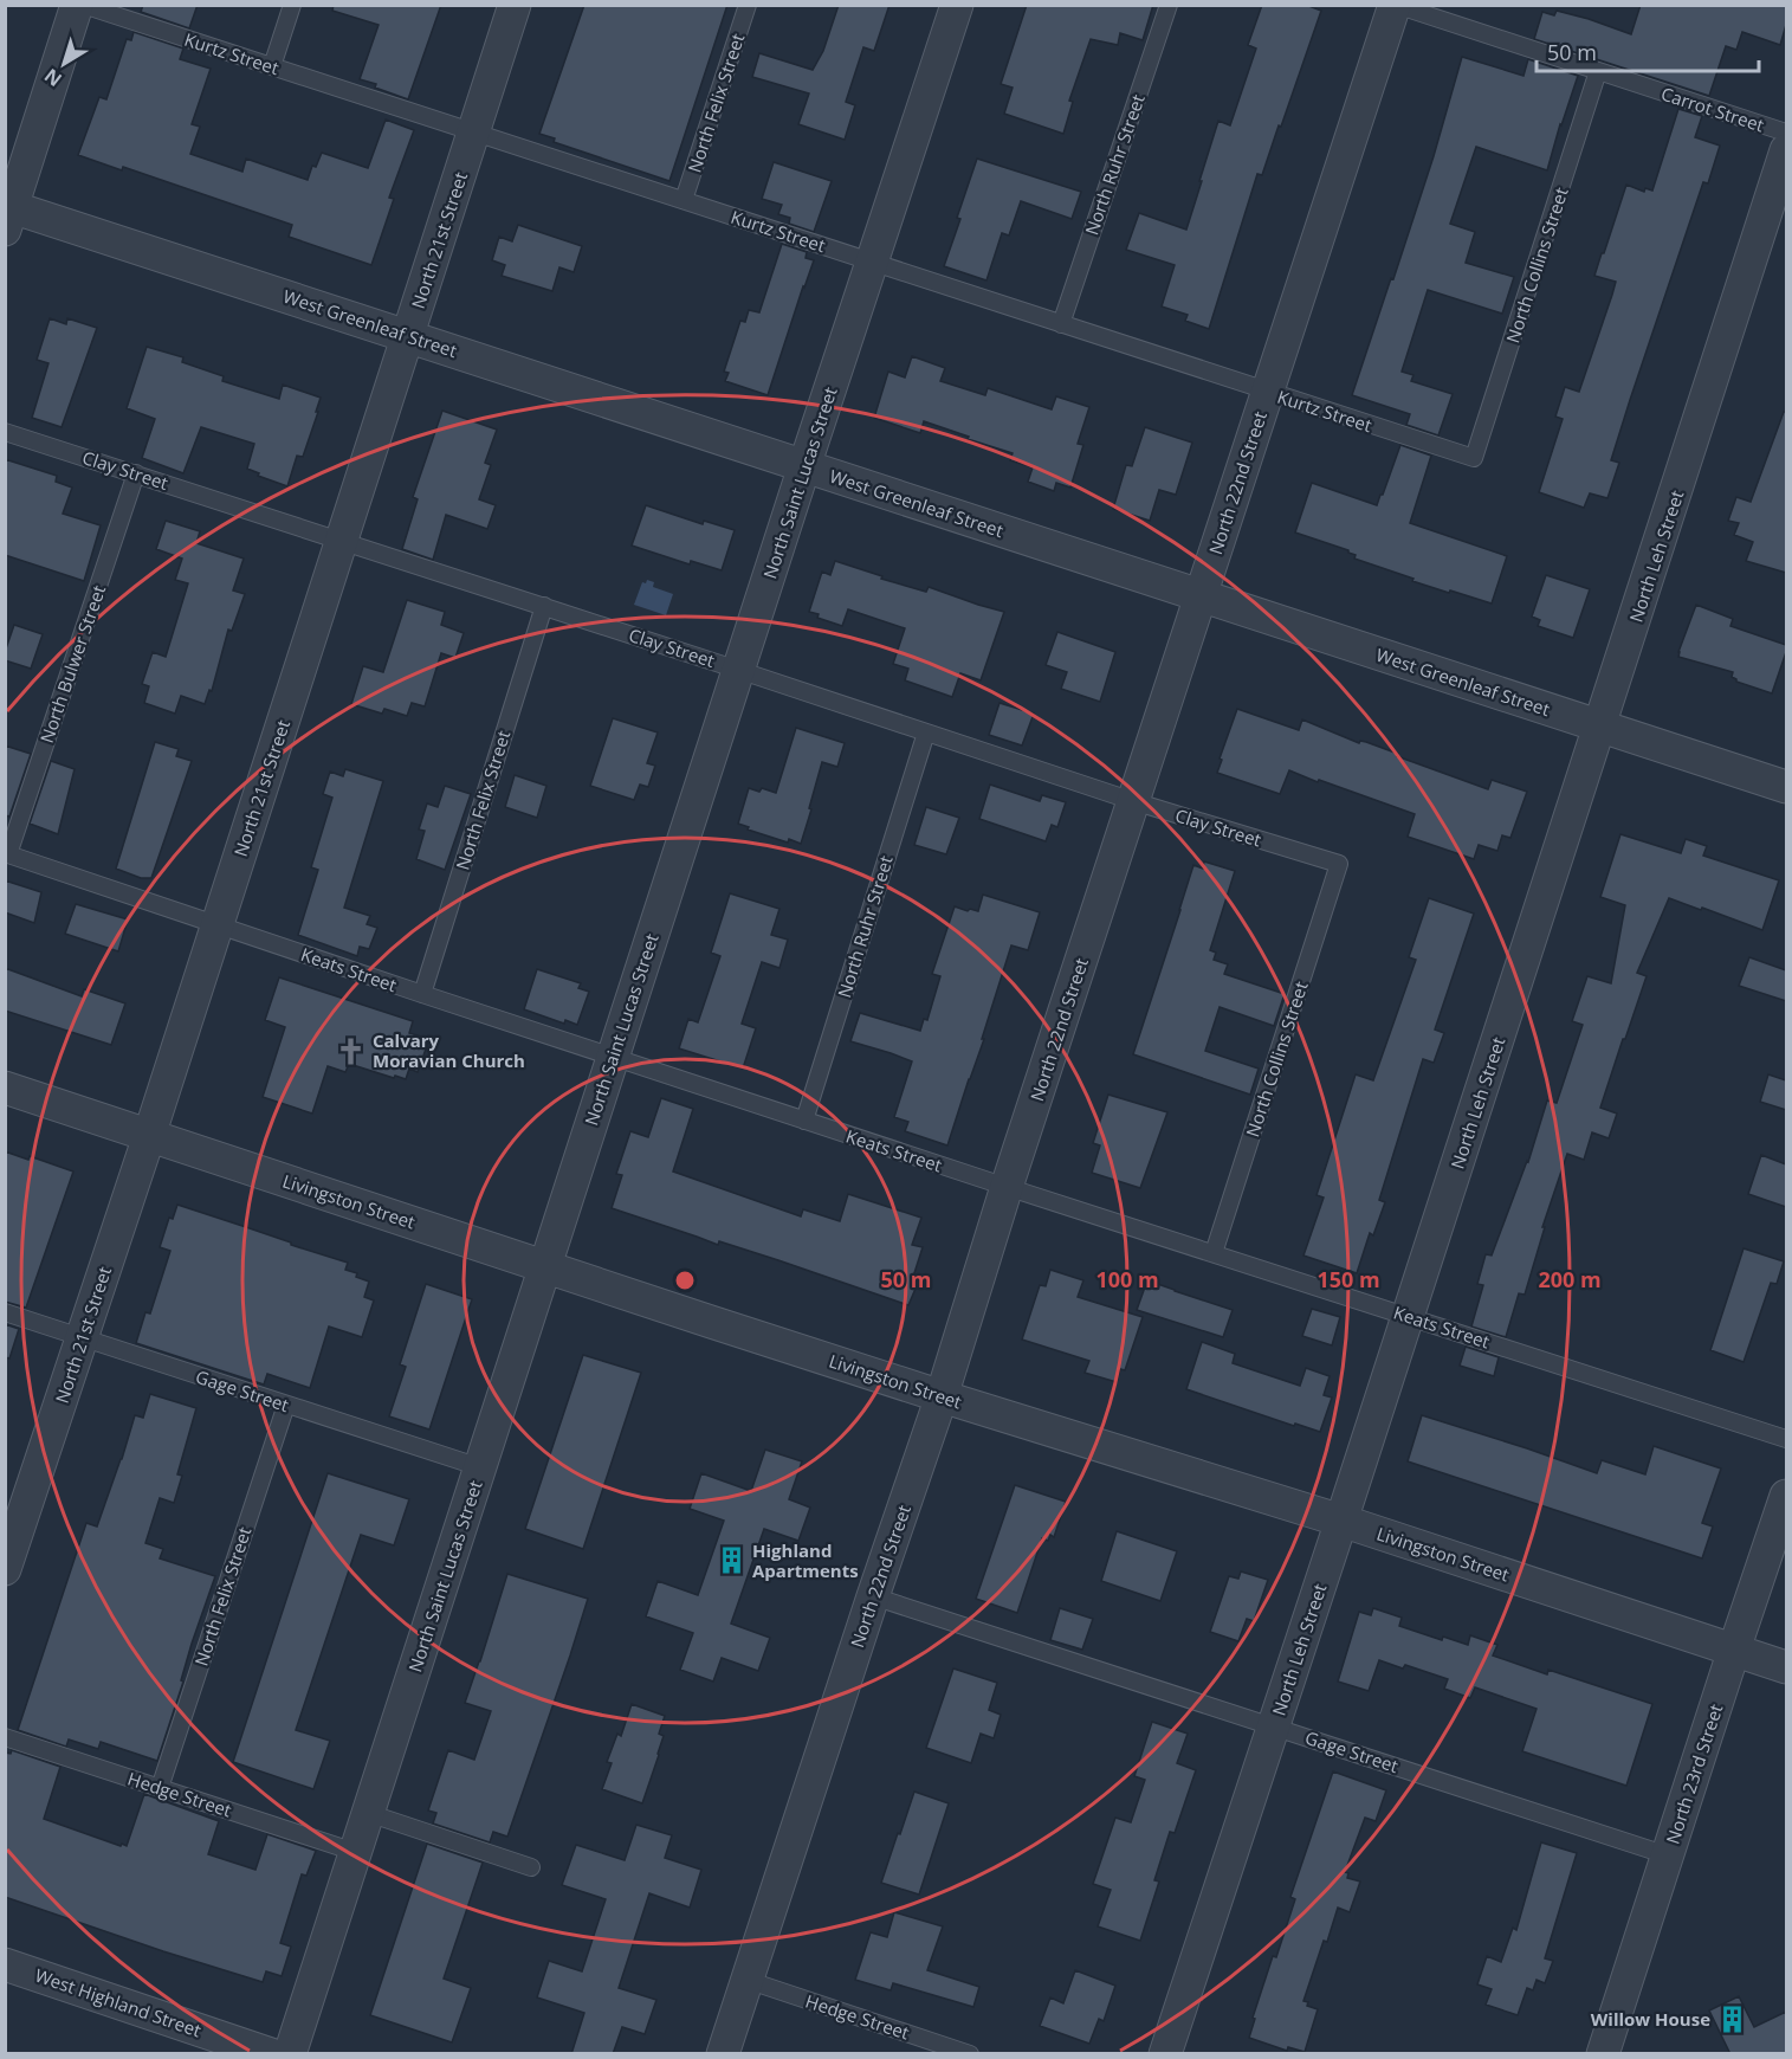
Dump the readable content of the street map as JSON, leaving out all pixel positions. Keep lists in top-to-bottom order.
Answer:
{
  "streets": {
    "street": [
      "North 21st Street",
      "West Greenleaf Street",
      "North Saint Lucas Street",
      "North 22nd Street",
      "North Leh Street",
      "Livingston Street",
      "North 23rd Street",
      "West Highland Street"
    ],
    "lane": [
      "Kurtz Street",
      "North Felix Street",
      "Carrot Street",
      "North Ruhr Street",
      "North Collins Street",
      "Clay Street",
      "North Bulwer Street",
      "Keats Street",
      "Gage Street",
      "Hedge Street"
    ]
  },
  "crossings": [
    ["Kurtz Street", "North Felix Street"],
    ["Kurtz Street", "North Ruhr Street"],
    ["Kurtz Street", "North 21st Street"],
    ["Kurtz Street", "North Collins Street"],
    ["Kurtz Street", "North Saint Lucas Street"],
    ["Kurtz Street", "North 22nd Street"],
    ["North Felix Street", "Clay Street"],
    ["North Felix Street", "Keats Street"],
    ["North Felix Street", "Gage Street"],
    ["North Felix Street", "Hedge Street"],
    ["Carrot Street", "North Collins Street"],
    ["Carrot Street", "North 22nd Street"],
    ["North Ruhr Street", "Clay Street"],
    ["North Ruhr Street", "Keats Street"],
    ["North 21st Street", "West Greenleaf Street"],
    ["North 21st Street", "Clay Street"],
    ["North 21st Street", "Keats Street"],
    ["North 21st Street", "Livingston Street"],
    ["North 21st Street", "Gage Street"],
    ["North Collins Street", "Clay Street"],
    ["North Collins Street", "Keats Street"],
    ["West Greenleaf Street", "North Saint Lucas Street"],
    ["West Greenleaf Street", "North 22nd Street"],
    ["West Greenleaf Street", "North Leh Street"],
    ["Clay Street", "North Saint Lucas Street"],
    ["Clay Street", "North 22nd Street"],
    ["Clay Street", "North Bulwer Street"],
    ["North Saint Lucas Street", "Keats Street"],
    ["North Saint Lucas Street", "Livingston Street"],
    ["North Saint Lucas Street", "Gage Street"],
    ["North Saint Lucas Street", "Hedge Street"],
    ["North 22nd Street", "Keats Street"],
    ["North 22nd Street", "Livingston Street"],
    ["North 22nd Street", "Gage Street"],
    ["North 22nd Street", "Hedge Street"],
    ["North Leh Street", "Keats Street"],
    ["North Leh Street", "Livingston Street"],
    ["North Leh Street", "Gage Street"],
    ["North Bulwer Street", "Keats Street"],
    ["Livingston Street", "North 23rd Street"],
    ["Gage Street", "North 23rd Street"]
  ],
  "places": {
    "church": ["Calvary Moravian Church"],
    "building": ["Highland Apartments", "Willow House"]
  },
  "scale_bar": "50 m",
  "north": "bottom left",
  "rings": [
    "50 m",
    "100 m",
    "150 m",
    "200 m"
  ]
}
